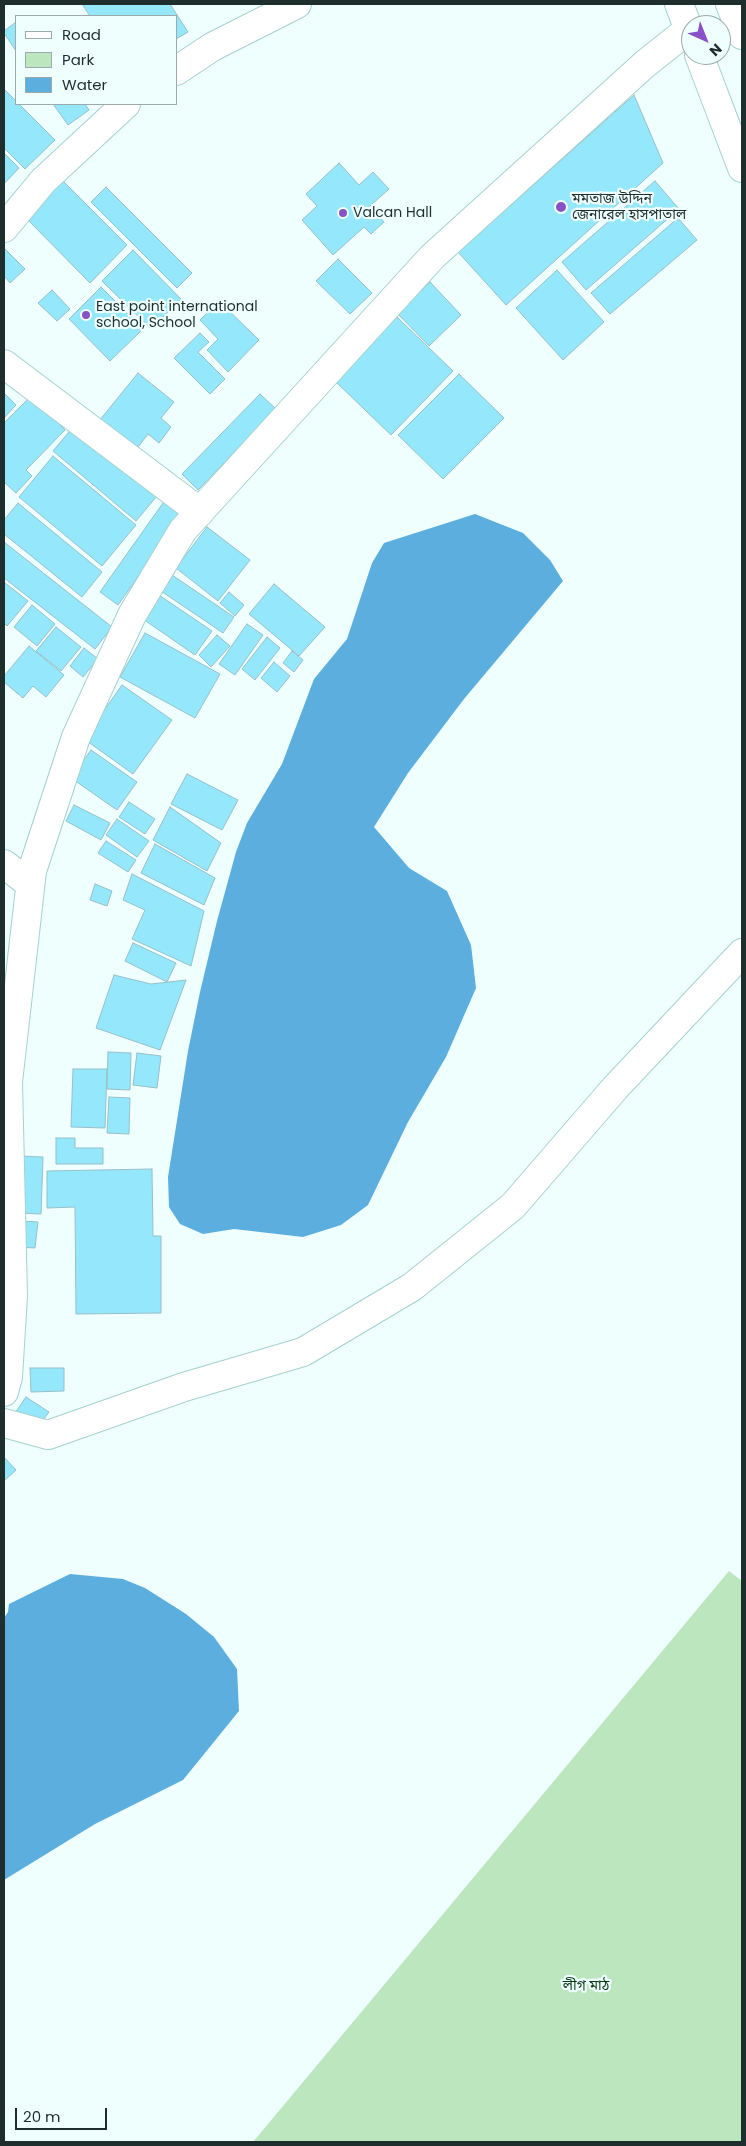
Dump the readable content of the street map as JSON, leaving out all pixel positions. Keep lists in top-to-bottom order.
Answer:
{
  "parks": ["লীগ মাঠ"],
  "places": ["মমতাজ উদ্দিন জেনারেল হাসপাতাল", "Valcan Hall", "East point international school, School"],
  "legend": ["Road", "Park", "Water"],
  "scale_bar": "20 m",
  "north": "bottom right"
}
